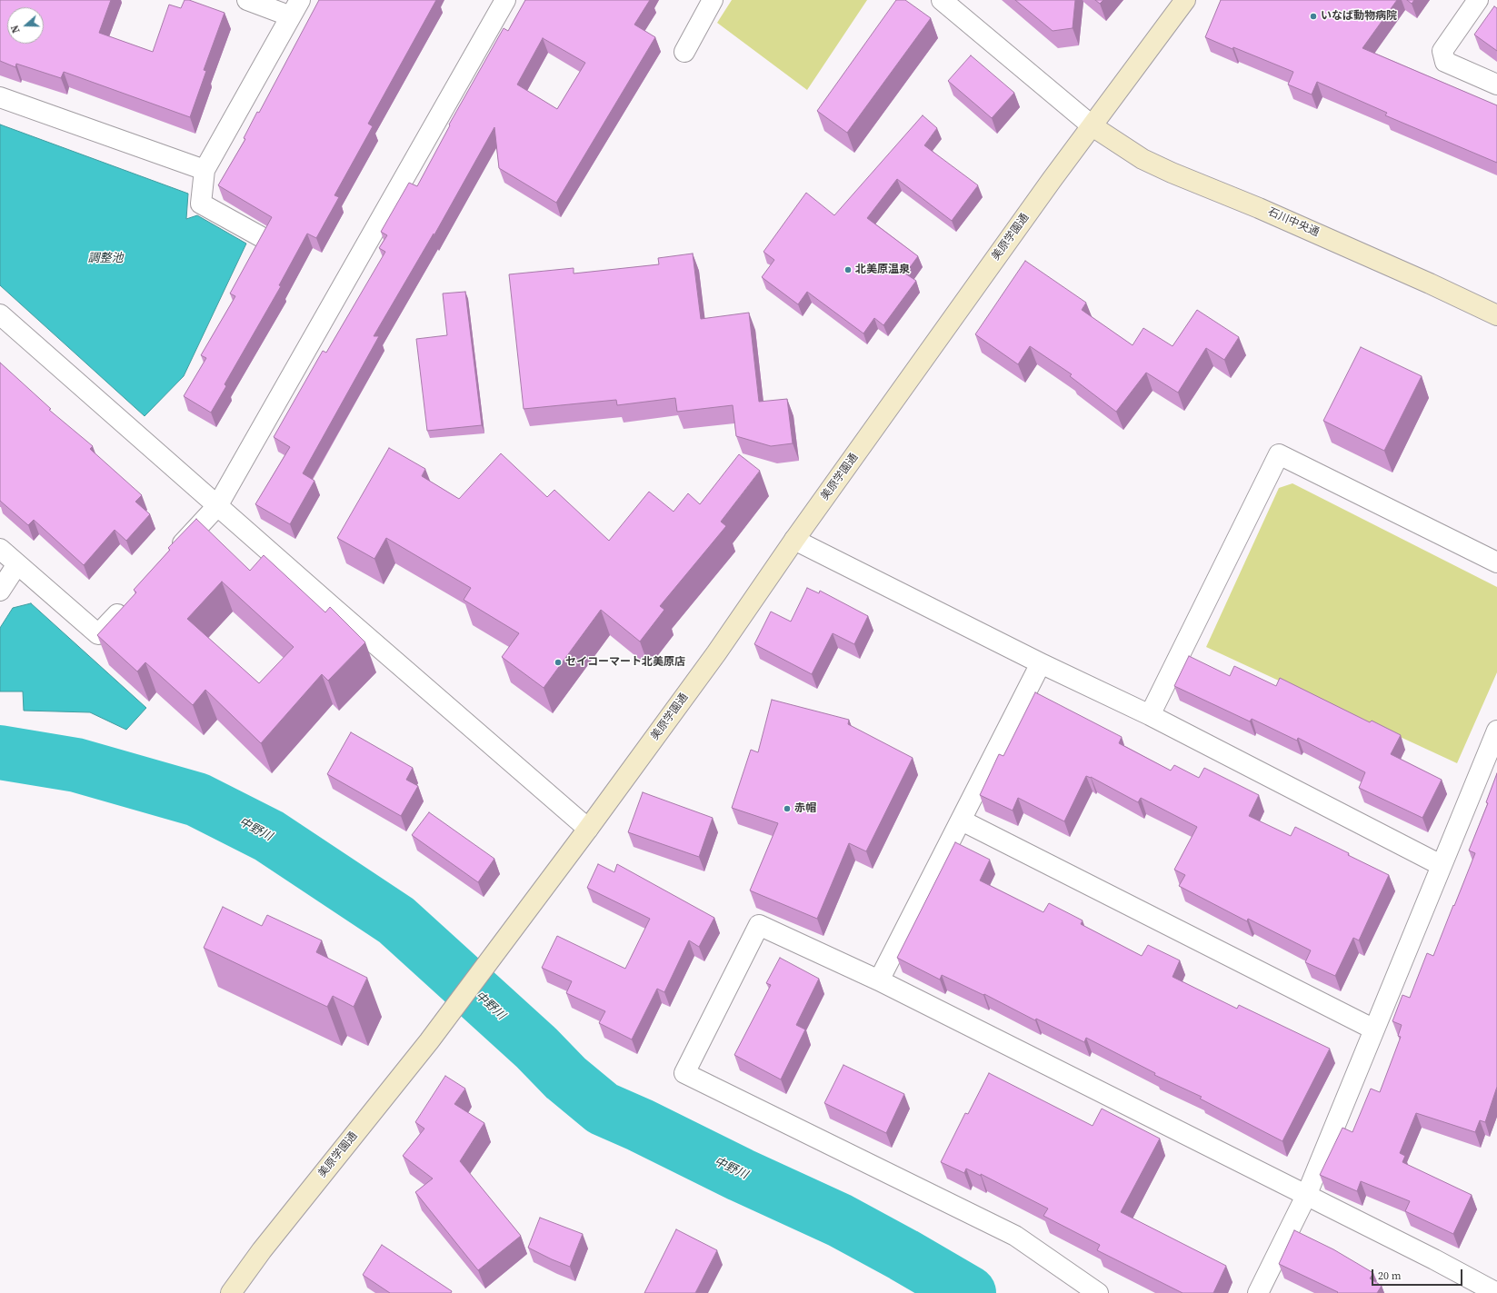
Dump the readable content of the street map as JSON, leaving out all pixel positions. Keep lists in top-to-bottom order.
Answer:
{
  "streets": {
    "street": ["石川中央通", "美原学園通"]
  },
  "crossings": [
    ["石川中央通", "美原学園通"]
  ],
  "water": ["調整池", "中野川"],
  "places": [
    "いなば動物病院",
    "北美原温泉",
    "セイコーマート北美原店",
    "赤帽"
  ],
  "scale_bar": "20 m",
  "north": "left"
}
